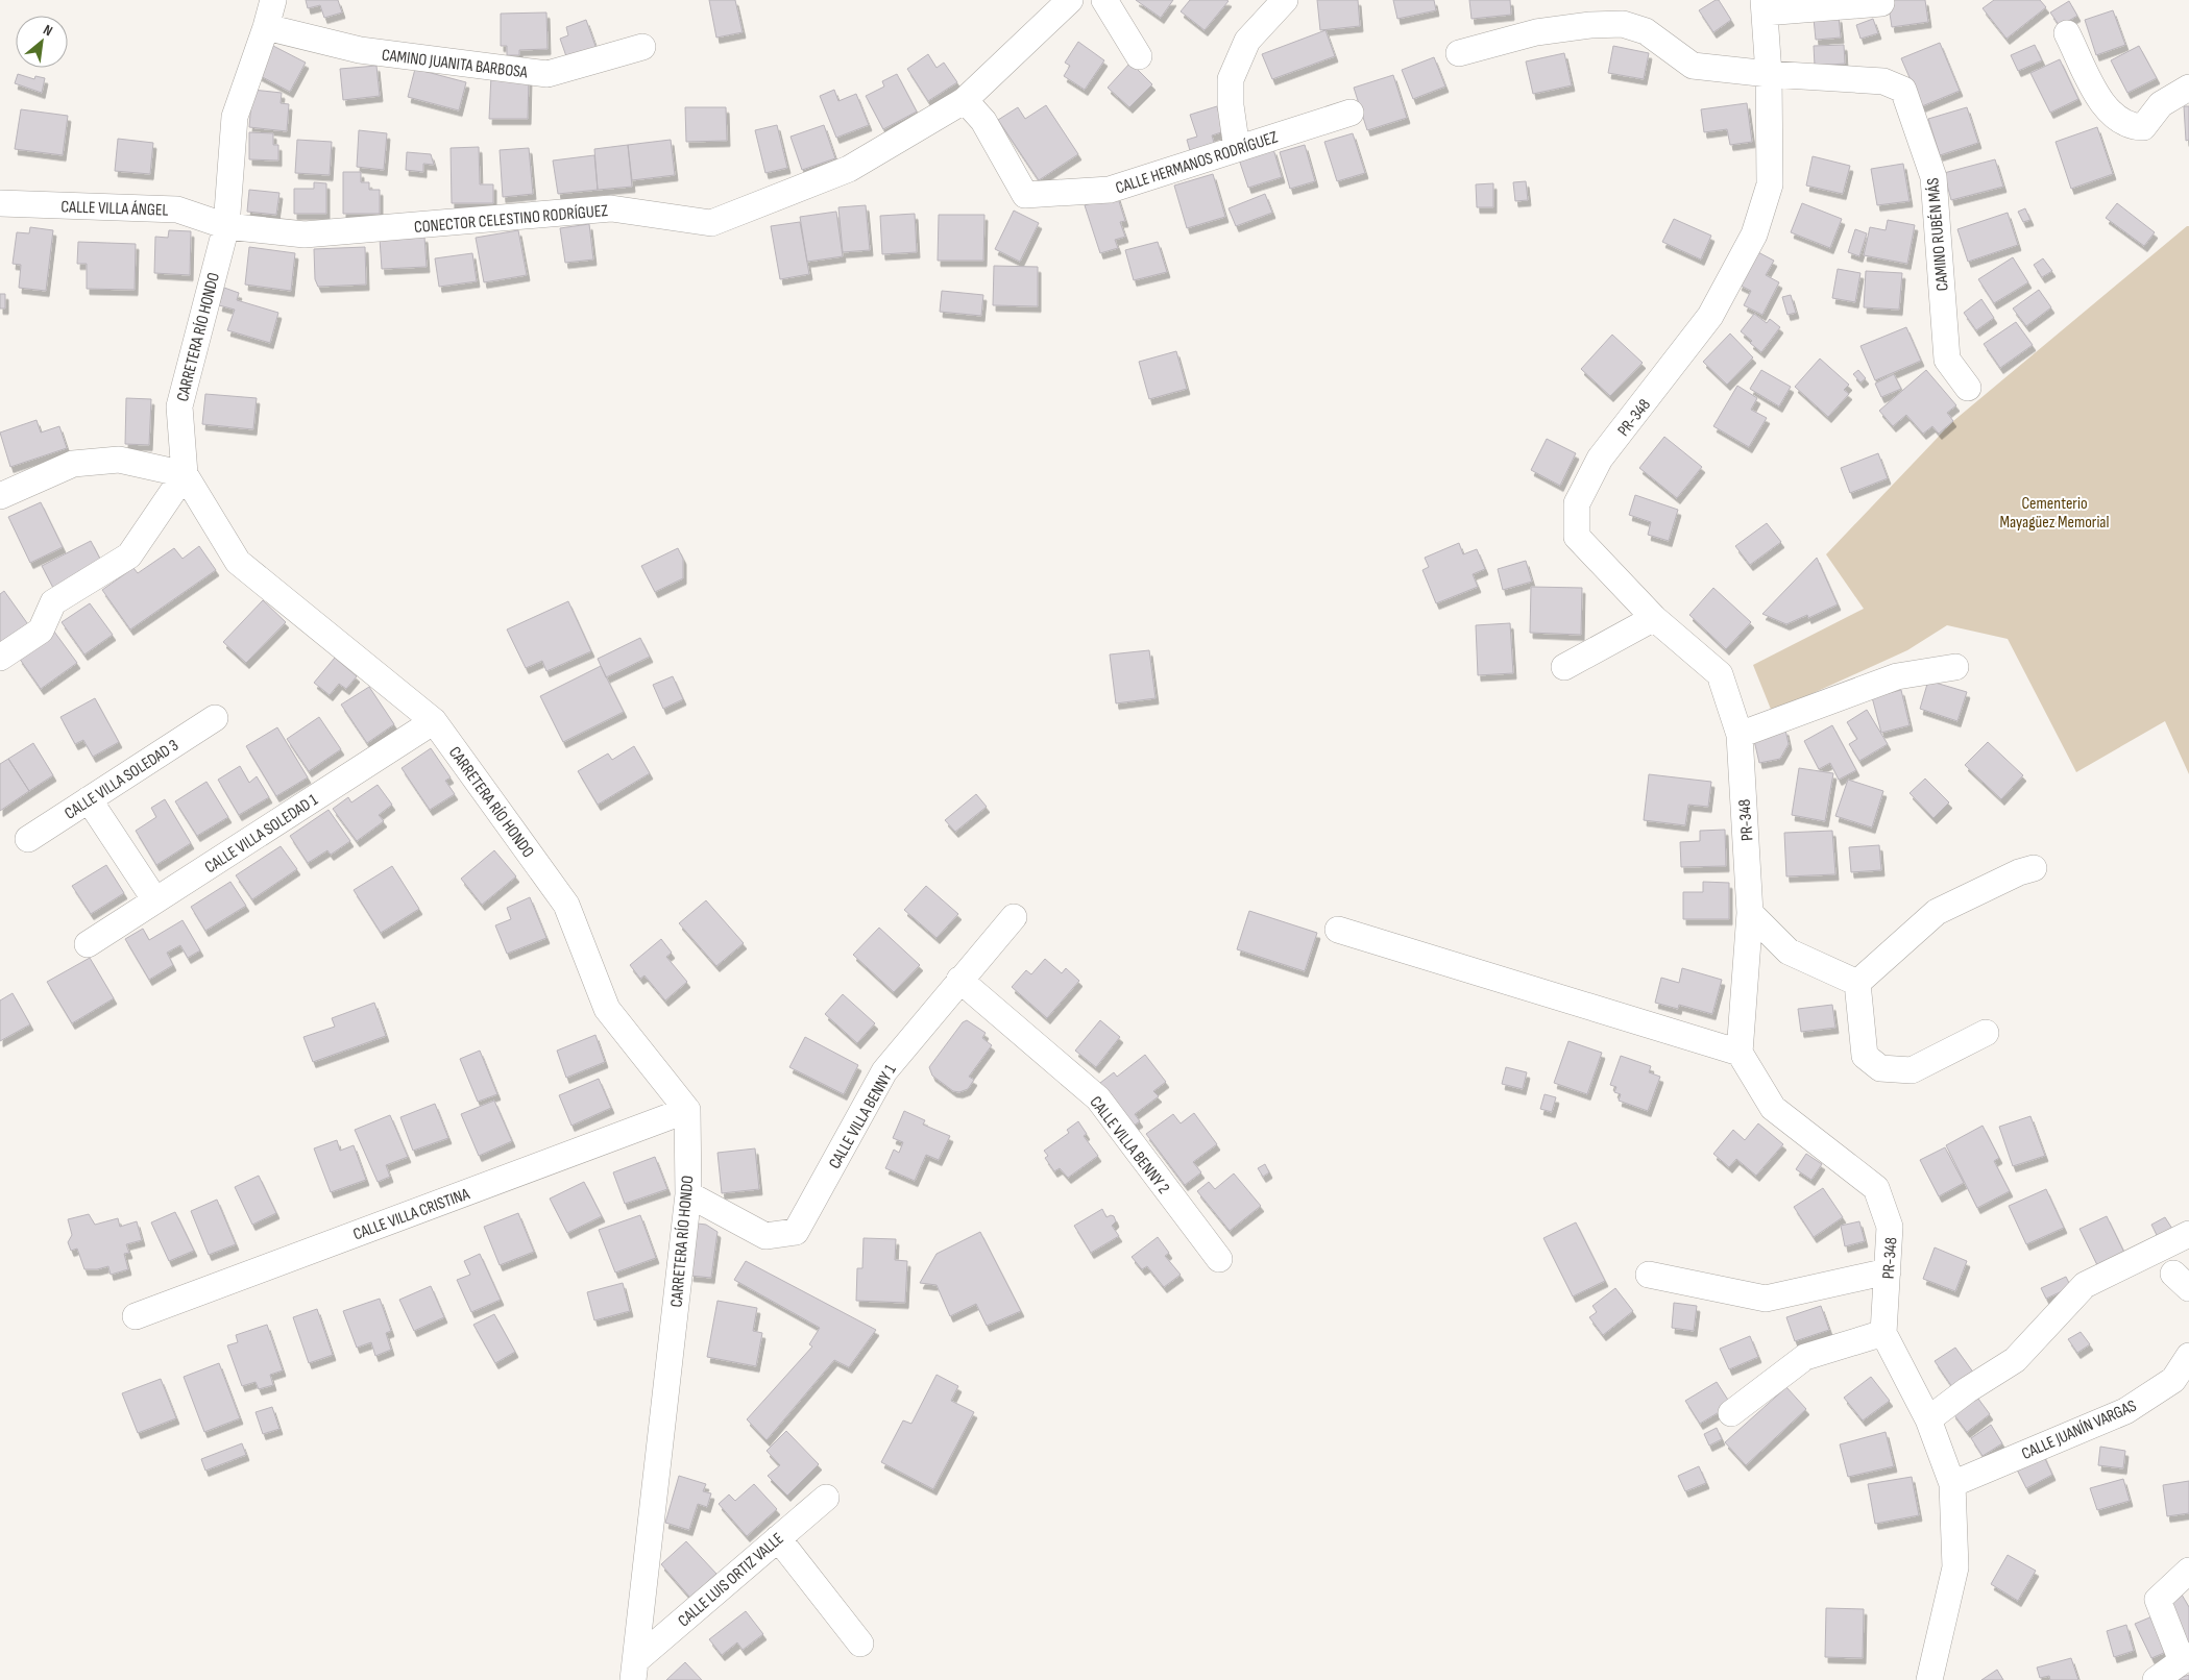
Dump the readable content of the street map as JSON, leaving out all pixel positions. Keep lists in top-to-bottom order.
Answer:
{
  "streets": {
    "street": [
      "CAMINO JUANITA BARBOSA",
      "CALLE HERMANOS RODRÍGUEZ",
      "CALLE VILLA ÁNGEL",
      "CONECTOR CELESTINO RODRÍGUEZ",
      "CAMINO RUBÉN MÁS",
      "CARRETERA RÍO HONDO",
      "PR-348",
      "CALLE VILLA SOLEDAD 3",
      "CALLE VILLA SOLEDAD 1",
      "CALLE VILLA BENNY 1",
      "CALLE VILLA BENNY 2",
      "CALLE VILLA CRISTINA",
      "CALLE JUANÍN VARGAS",
      "CALLE LUIS ORTIZ VALLE"
    ]
  },
  "crossings": [
    ["CAMINO JUANITA BARBOSA", "CARRETERA RÍO HONDO"],
    ["CALLE HERMANOS RODRÍGUEZ", "CONECTOR CELESTINO RODRÍGUEZ"],
    ["CALLE VILLA ÁNGEL", "CONECTOR CELESTINO RODRÍGUEZ"],
    ["CALLE VILLA ÁNGEL", "CARRETERA RÍO HONDO"],
    ["CONECTOR CELESTINO RODRÍGUEZ", "CARRETERA RÍO HONDO"],
    ["CAMINO RUBÉN MÁS", "PR-348"],
    ["CARRETERA RÍO HONDO", "CALLE VILLA SOLEDAD 1"],
    ["CARRETERA RÍO HONDO", "CALLE VILLA BENNY 1"],
    ["CARRETERA RÍO HONDO", "CALLE VILLA CRISTINA"],
    ["CARRETERA RÍO HONDO", "CALLE LUIS ORTIZ VALLE"],
    ["CALLE VILLA BENNY 1", "CALLE VILLA BENNY 2"]
  ],
  "parks": ["Cementerio Mayagüez Memorial"],
  "north": "top right"
}
